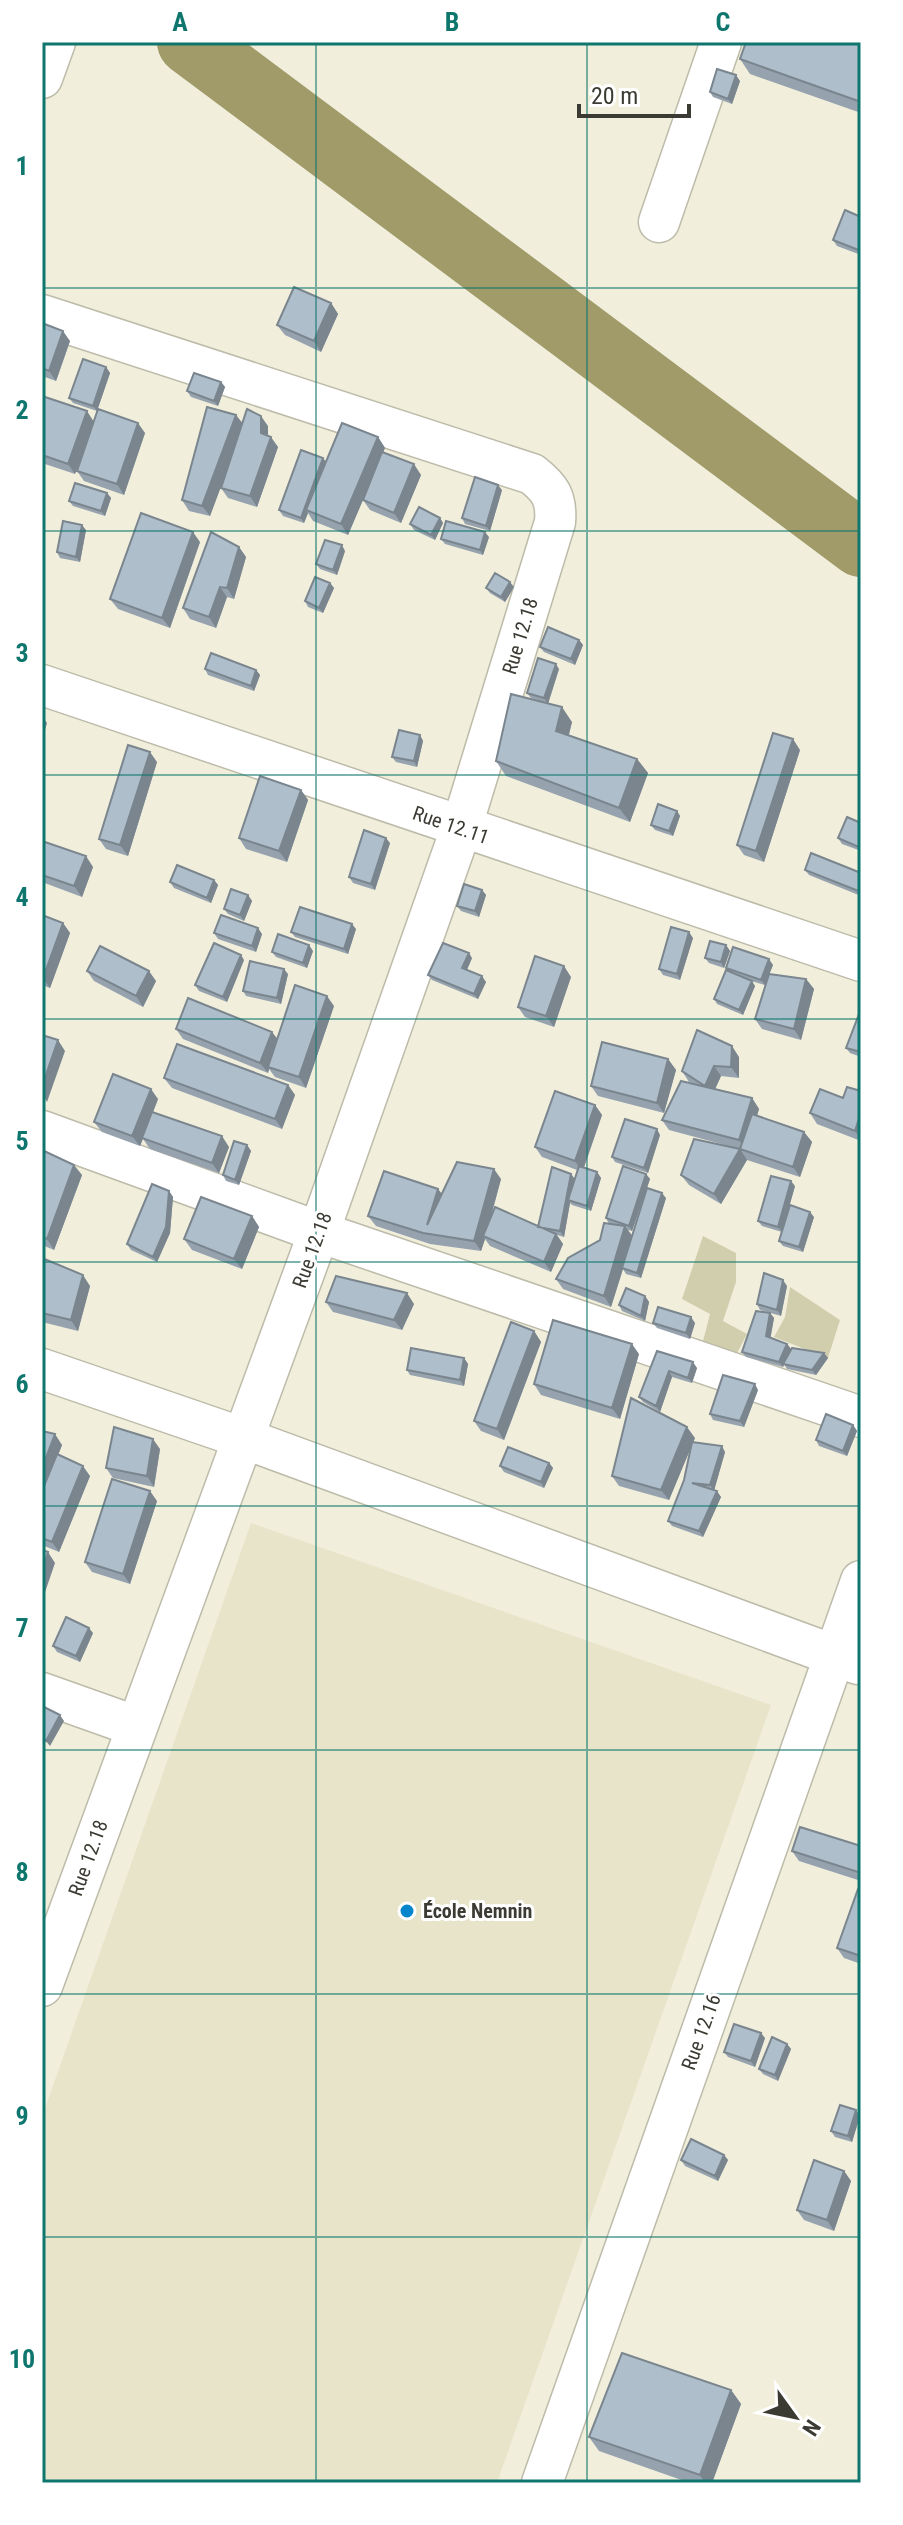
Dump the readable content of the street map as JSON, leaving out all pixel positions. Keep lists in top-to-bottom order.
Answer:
{
  "streets": {
    "street": ["Rue 12.18", "Rue 12.11", "Rue 12.16"]
  },
  "crossings": [
    ["Rue 12.18", "Rue 12.11"]
  ],
  "places": ["École Nemnin"],
  "scale_bar": "20 m",
  "north": "bottom right",
  "grid": {
    "columns": ["A", "B", "C"],
    "rows": [
      "1",
      "2",
      "3",
      "4",
      "5",
      "6",
      "7",
      "8",
      "9",
      "10"
    ]
  }
}
